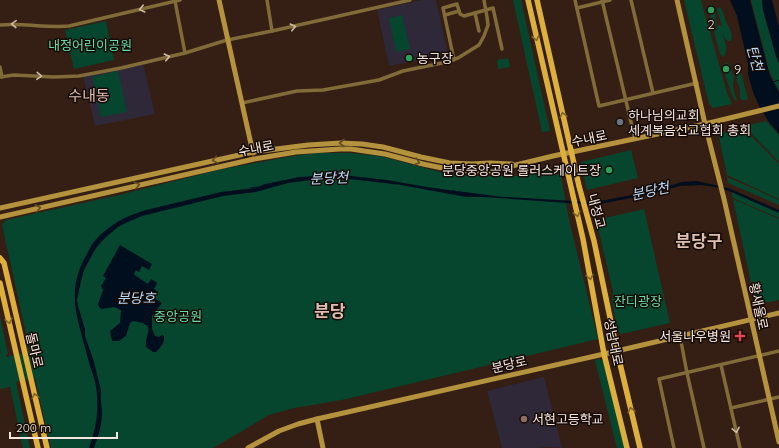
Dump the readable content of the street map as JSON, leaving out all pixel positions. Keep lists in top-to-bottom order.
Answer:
{
  "streets": {
    "main road": [
      "수내로",
      "내정교",
      "황새울로",
      "성남대로",
      "돌마로",
      "분당로"
    ]
  },
  "crossings": [
    ["수내로", "내정교"],
    ["수내로", "황새울로"],
    ["수내로", "성남대로"],
    ["내정교", "성남대로"],
    ["황새울로", "분당로"],
    ["성남대로", "분당로"]
  ],
  "districts": ["수내동", "분당구", "분당"],
  "water": ["탄천", "분당천", "분당호"],
  "parks": ["내정어린이공원", "잔디광장", "중앙공원"],
  "places": {
    "other": [
      "2",
      "농구장",
      "9",
      "하나님의교회 세계복음선교협회 총회",
      "분당중앙공원 롤러스케이트장",
      "서현고등학교"
    ],
    "health": ["서울나우병원"]
  },
  "scale_bar": "200 m"
}
